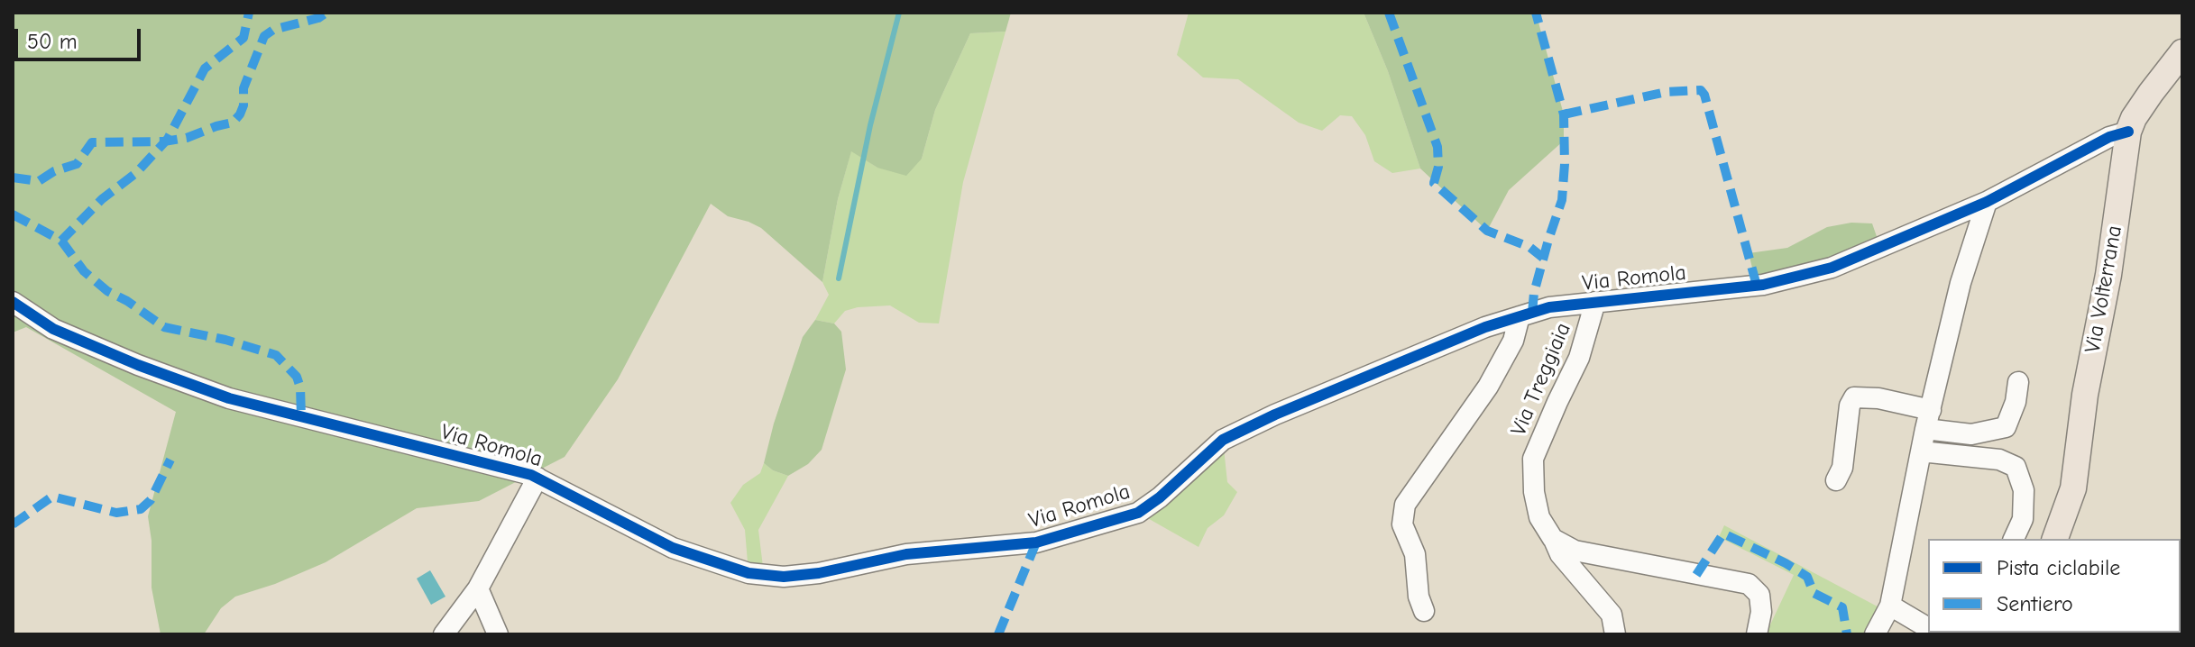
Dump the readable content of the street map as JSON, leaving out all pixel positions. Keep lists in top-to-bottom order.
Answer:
{
  "streets": {
    "main road": ["Via Volterrana"],
    "street": ["Via Romola", "Via Treggiaia"]
  },
  "crossings": [
    ["Via Romola", "Via Volterrana"],
    ["Via Romola", "Via Treggiaia"]
  ],
  "legend": ["Pista ciclabile", "Sentiero"],
  "scale_bar": "50 m"
}
